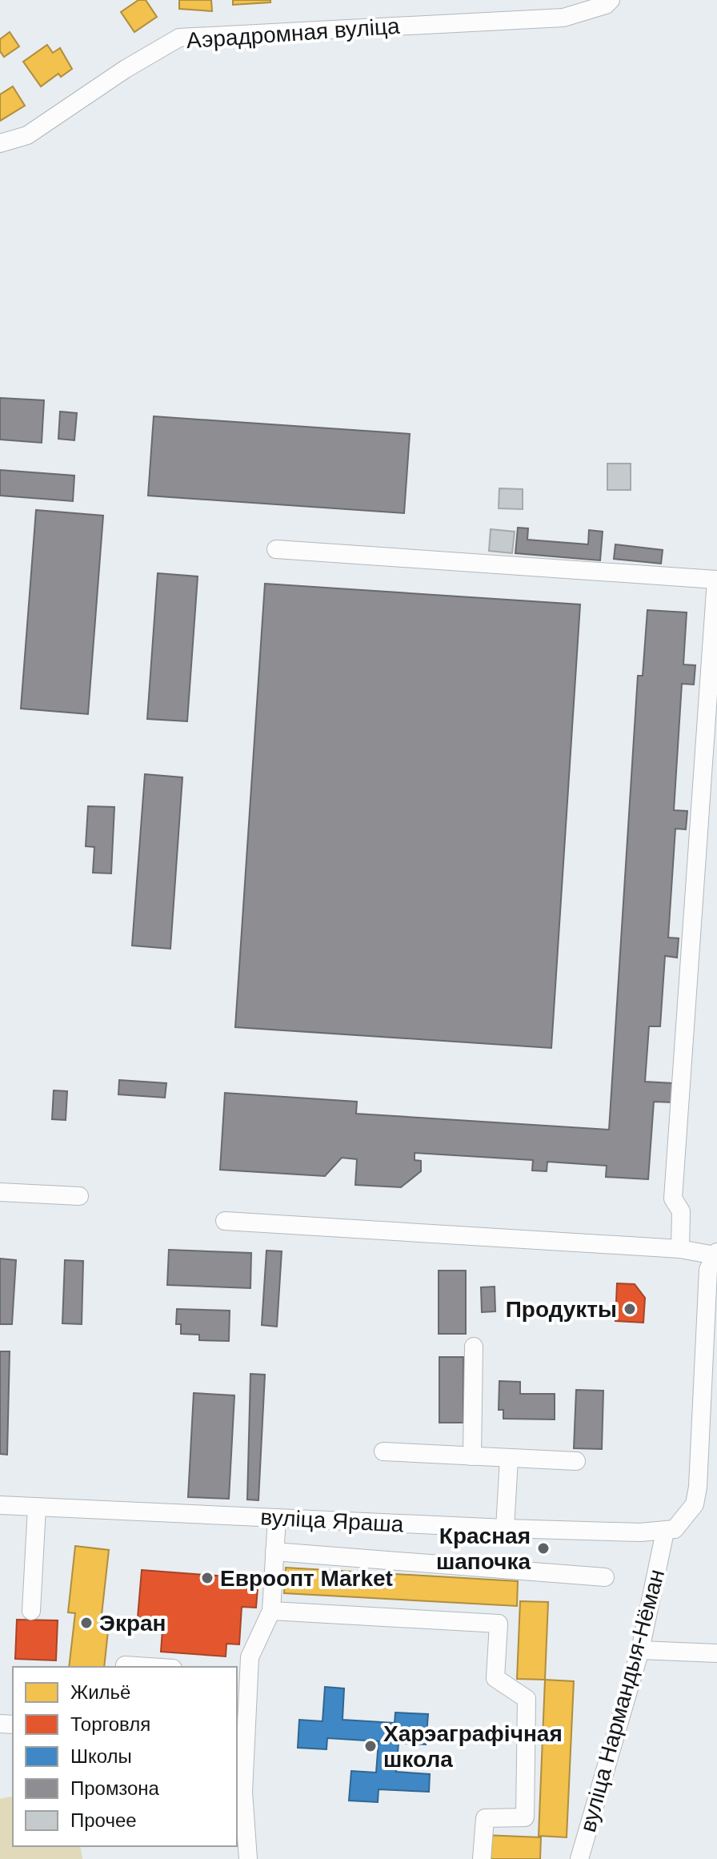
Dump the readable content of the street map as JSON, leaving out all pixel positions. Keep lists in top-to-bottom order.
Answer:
{
  "streets": {
    "street": ["Аэрадромная вуліца", "вуліца Яраша", "вуліца Нармандыя-Нёман"]
  },
  "crossings": [
    ["вуліца Яраша", "вуліца Нармандыя-Нёман"]
  ],
  "places": [
    "Продукты",
    "Красная шапочка",
    "Евроопт Market",
    "Экран",
    "Харэаграфічная школа"
  ],
  "legend": [
    "Жильё",
    "Торговля",
    "Школы",
    "Промзона",
    "Прочее"
  ]
}
